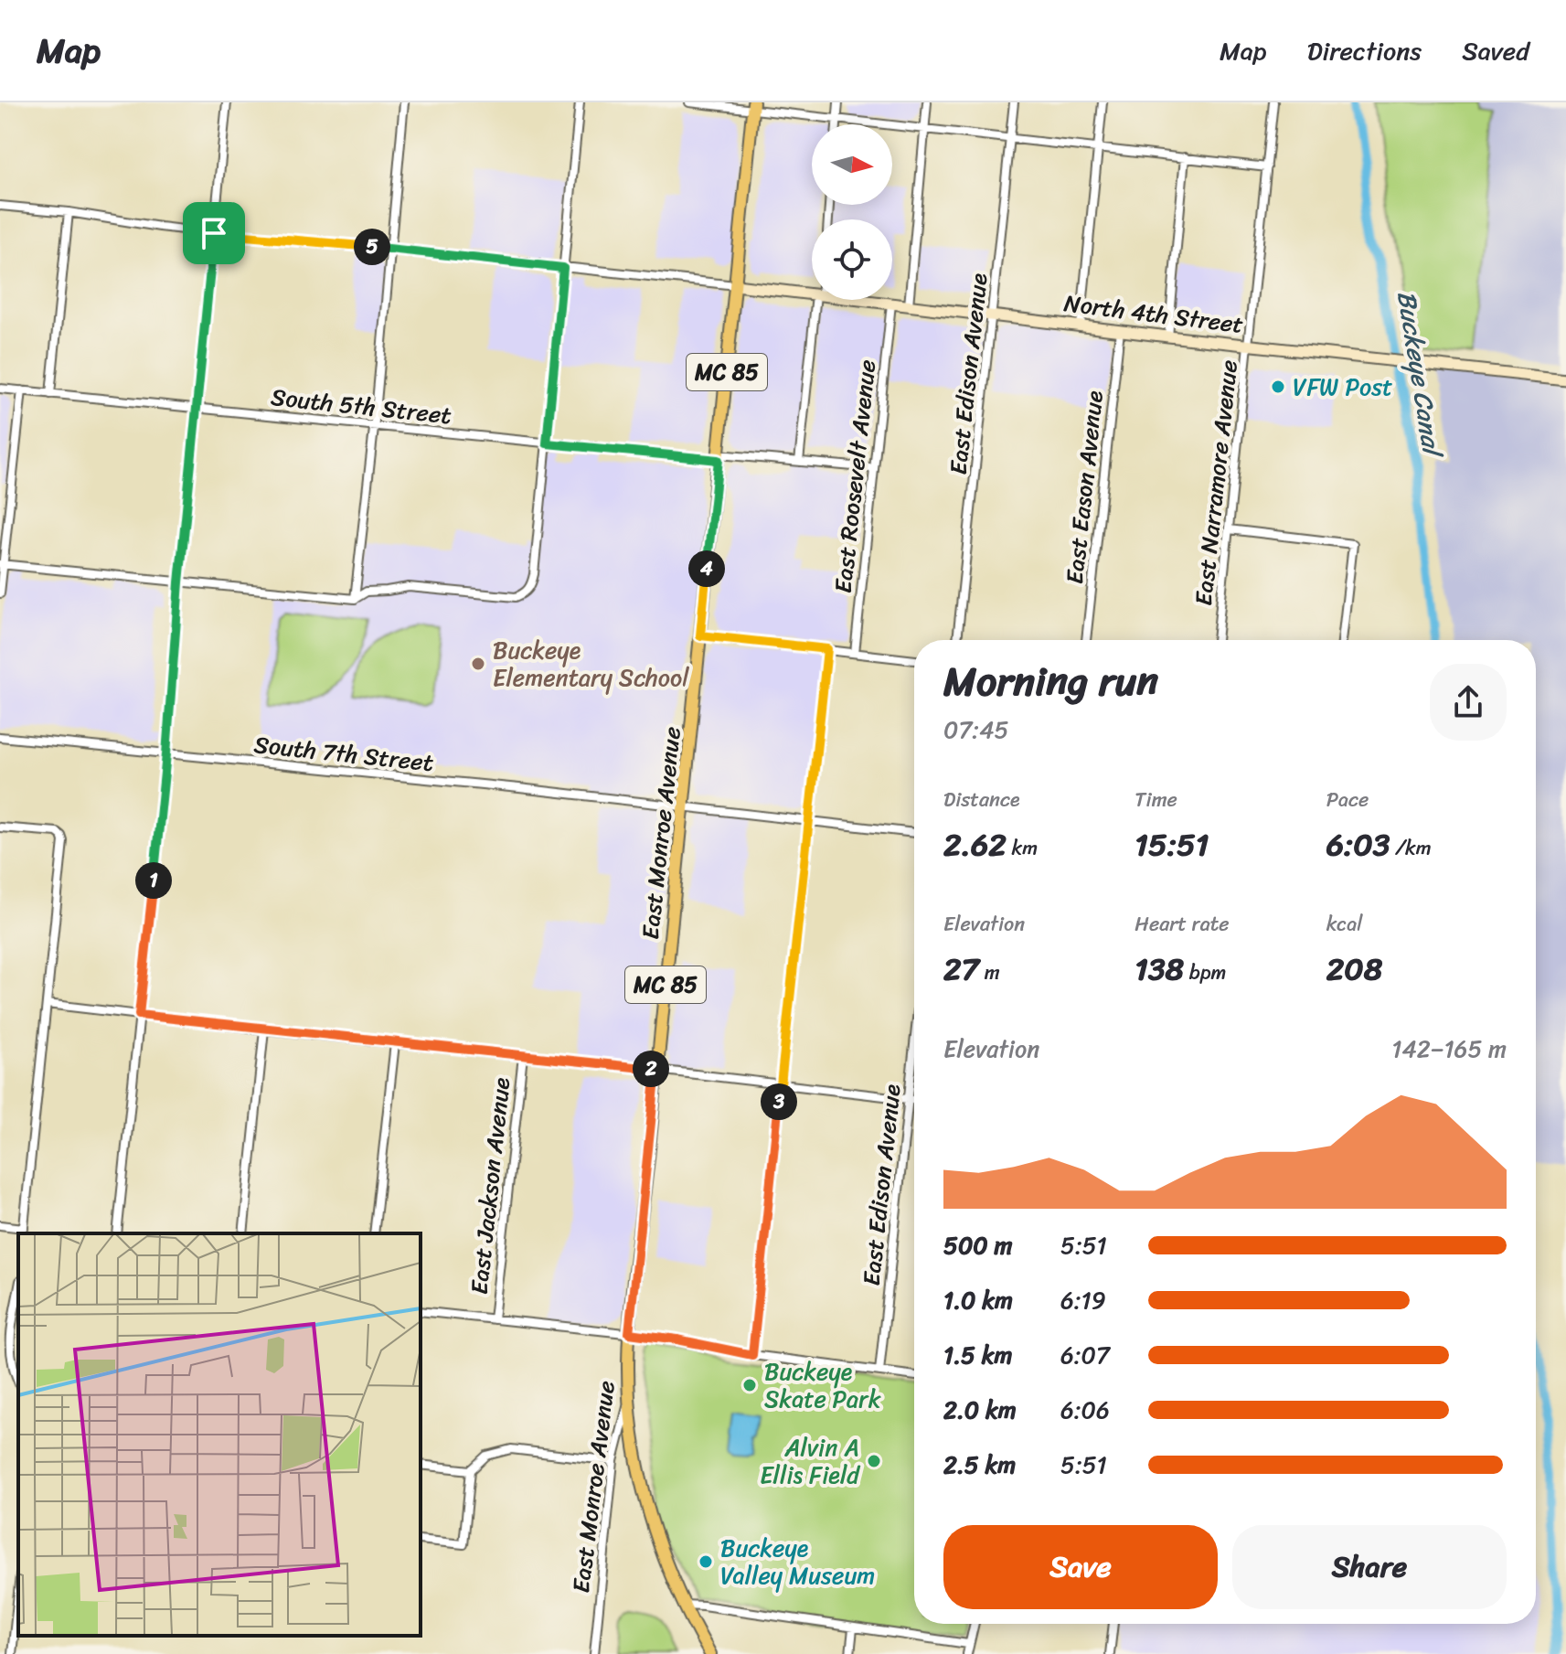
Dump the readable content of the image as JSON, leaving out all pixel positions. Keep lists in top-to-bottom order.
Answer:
{
  "streets": {
    "main road": ["MC 85", "East Monroe Avenue"],
    "street": [
      "North 4th Street",
      "East Edison Avenue",
      "South 5th Street",
      "East Roosevelt Avenue",
      "East Narramore Avenue",
      "East Eason Avenue",
      "South 7th Street",
      "East Jackson Avenue"
    ]
  },
  "crossings": [
    ["North 4th Street", "East Edison Avenue"],
    ["North 4th Street", "East Roosevelt Avenue"],
    ["North 4th Street", "East Narramore Avenue"],
    ["North 4th Street", "East Eason Avenue"],
    ["North 4th Street", "East Monroe Avenue"],
    ["MC 85", "East Monroe Avenue"],
    ["South 5th Street", "East Roosevelt Avenue"],
    ["South 5th Street", "East Monroe Avenue"],
    ["South 7th Street", "East Monroe Avenue"]
  ],
  "water": ["Buckeye Canal"],
  "places": [
    "VFW Post",
    "Buckeye Elementary School",
    "Buckeye Skate Park",
    "Alvin A Ellis Field",
    "Buckeye Valley Museum"
  ],
  "north": "right",
  "page": {
    "header": "Map",
    "nav": ["Map", "Directions", "Saved"],
    "pins": [
      "5",
      "4",
      "1",
      "2",
      "3"
    ],
    "heading": ["Morning run", "07:45"],
    "stats": [
      ["Distance", "2.62 km"],
      ["Time", "15:51"],
      ["Pace", "6:03 /km"],
      ["Elevation", "27 m"],
      ["Heart rate", "138 bpm"],
      ["kcal", "208"]
    ],
    "chart": ["Elevation", "142–165 m"],
    "list": [
      {
        "name": "500 m",
        "note": "5:51"
      },
      {
        "name": "1.0 km",
        "note": "6:19"
      },
      {
        "name": "1.5 km",
        "note": "6:07"
      },
      {
        "name": "2.0 km",
        "note": "6:06"
      },
      {
        "name": "2.5 km",
        "note": "5:51"
      }
    ],
    "buttons": ["Save", "Share"]
  }
}
